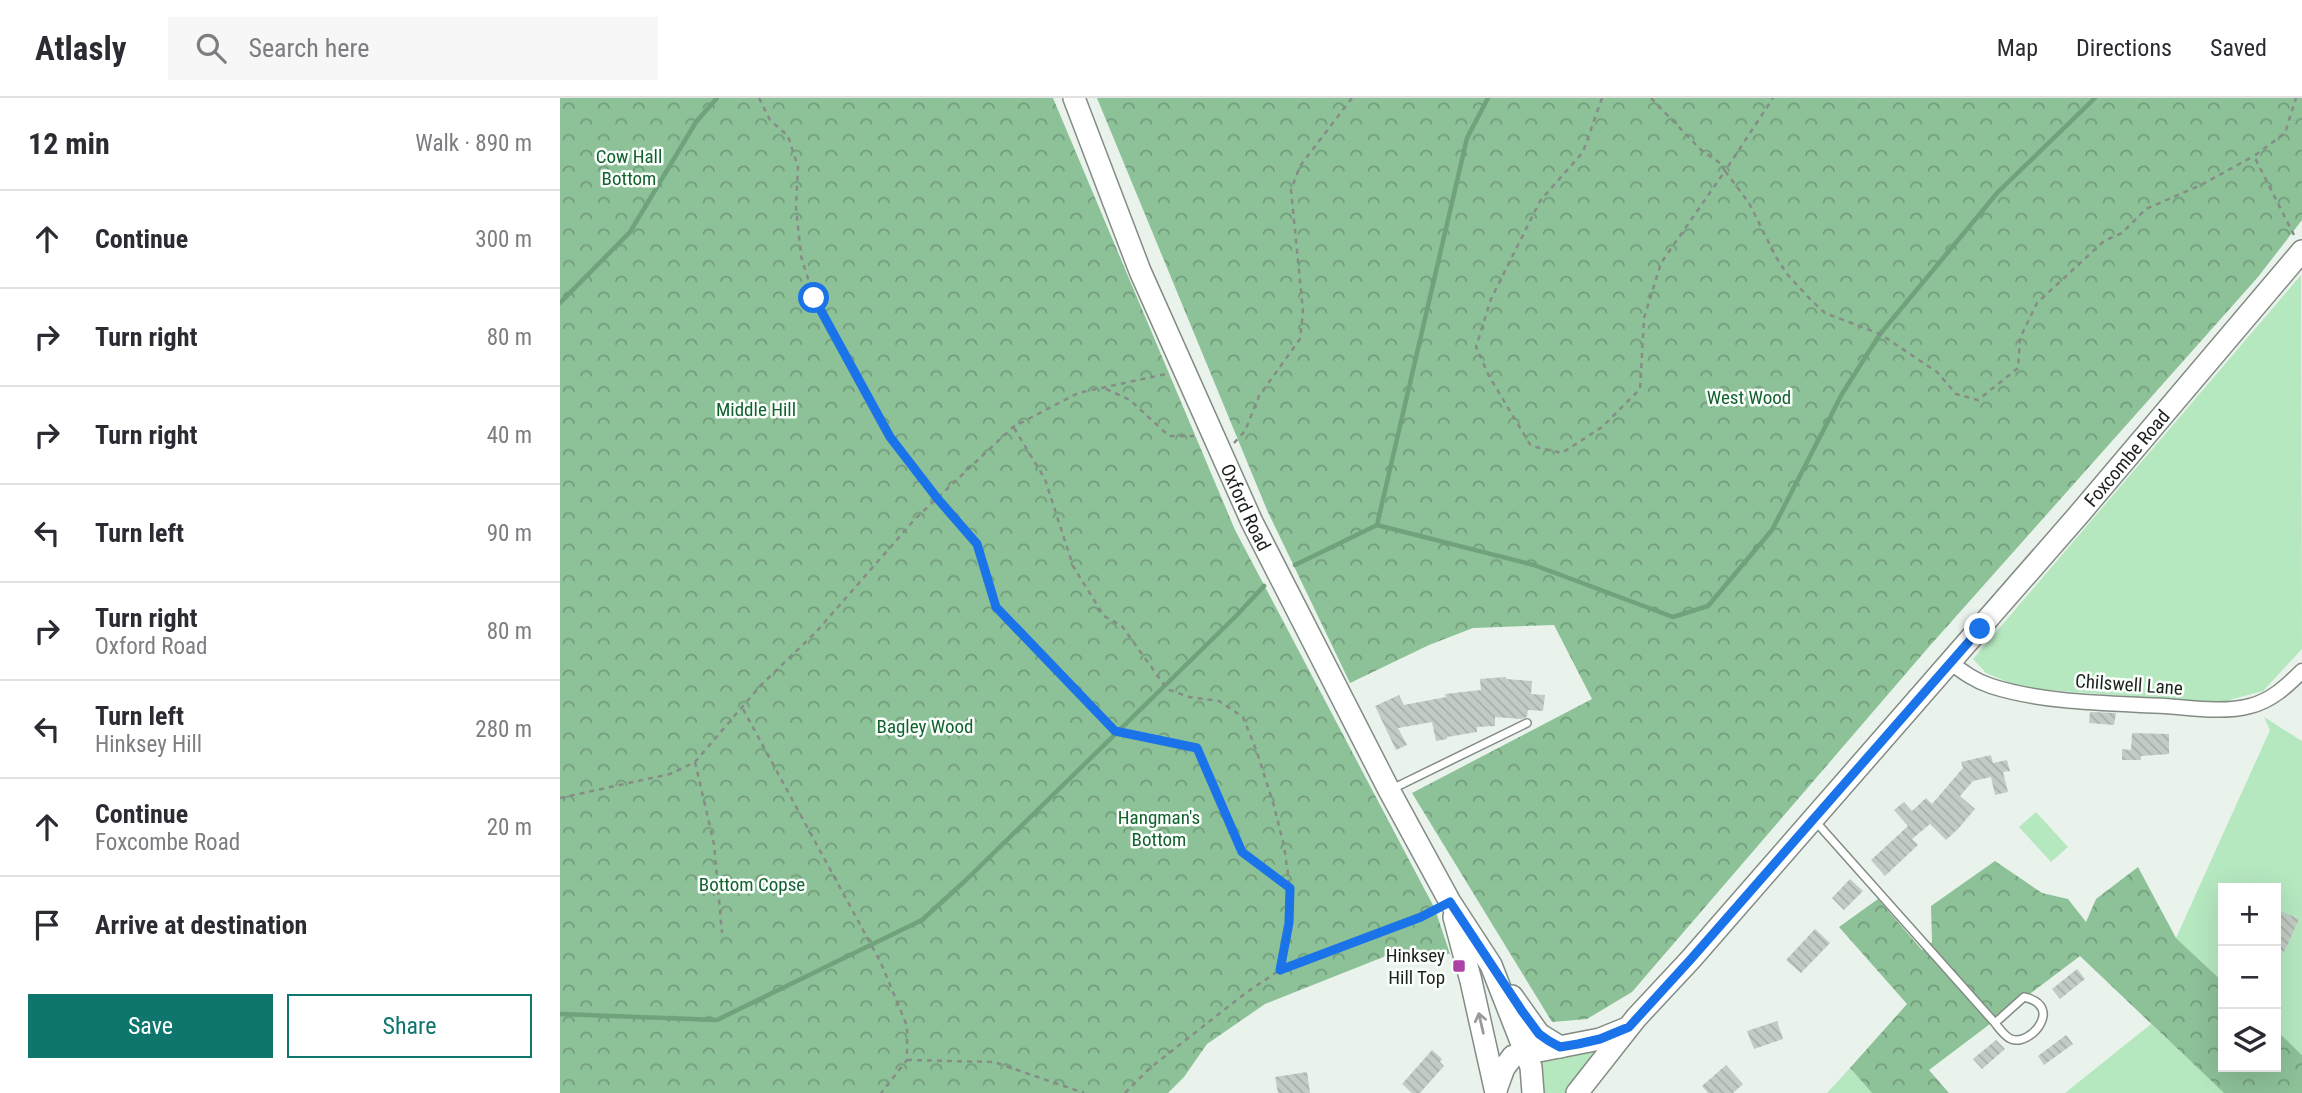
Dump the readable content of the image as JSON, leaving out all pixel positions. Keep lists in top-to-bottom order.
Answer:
{
  "streets": {
    "street": ["Foxcombe Road", "Oxford Road", "Chilswell Lane"]
  },
  "crossings": [
    ["Foxcombe Road", "Chilswell Lane"]
  ],
  "parks": [
    "Cow Hall Bottom",
    "West Wood",
    "Middle Hill",
    "Bagley Wood",
    "Hangman's Bottom",
    "Bottom Copse"
  ],
  "places": {
    "transit": ["Hinksey Hill Top"]
  },
  "page": {
    "header": "Atlasly",
    "search": "Search here",
    "nav": ["Map", "Directions", "Saved"],
    "heading": ["12 min", "Walk · 890 m"],
    "list": [
      ["Continue", "300 m"],
      ["Turn right", "80 m"],
      ["Turn right", "40 m"],
      ["Turn left", "90 m"],
      ["Turn right", "Oxford Road", "80 m"],
      ["Turn left", "Hinksey Hill", "280 m"],
      ["Continue", "Foxcombe Road", "20 m"],
      "Arrive at destination"
    ],
    "map_buttons": ["+", "−"],
    "buttons": ["Save", "Share"]
  }
}
